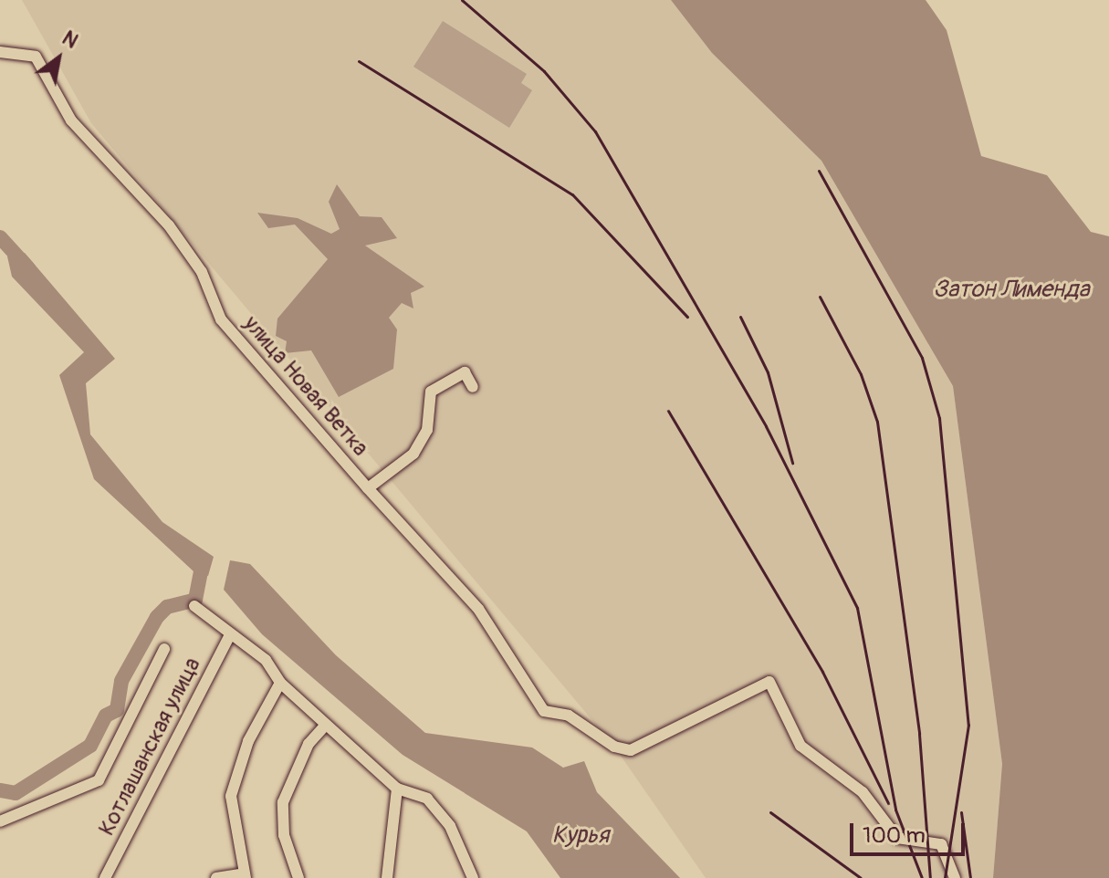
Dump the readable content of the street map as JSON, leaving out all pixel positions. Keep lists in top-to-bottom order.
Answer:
{
  "streets": {
    "street": ["улица Новая Ветка", "Котлашанская улица"]
  },
  "water": ["Затон Лименда", "Курья"],
  "scale_bar": "100 m",
  "north": "top right"
}
